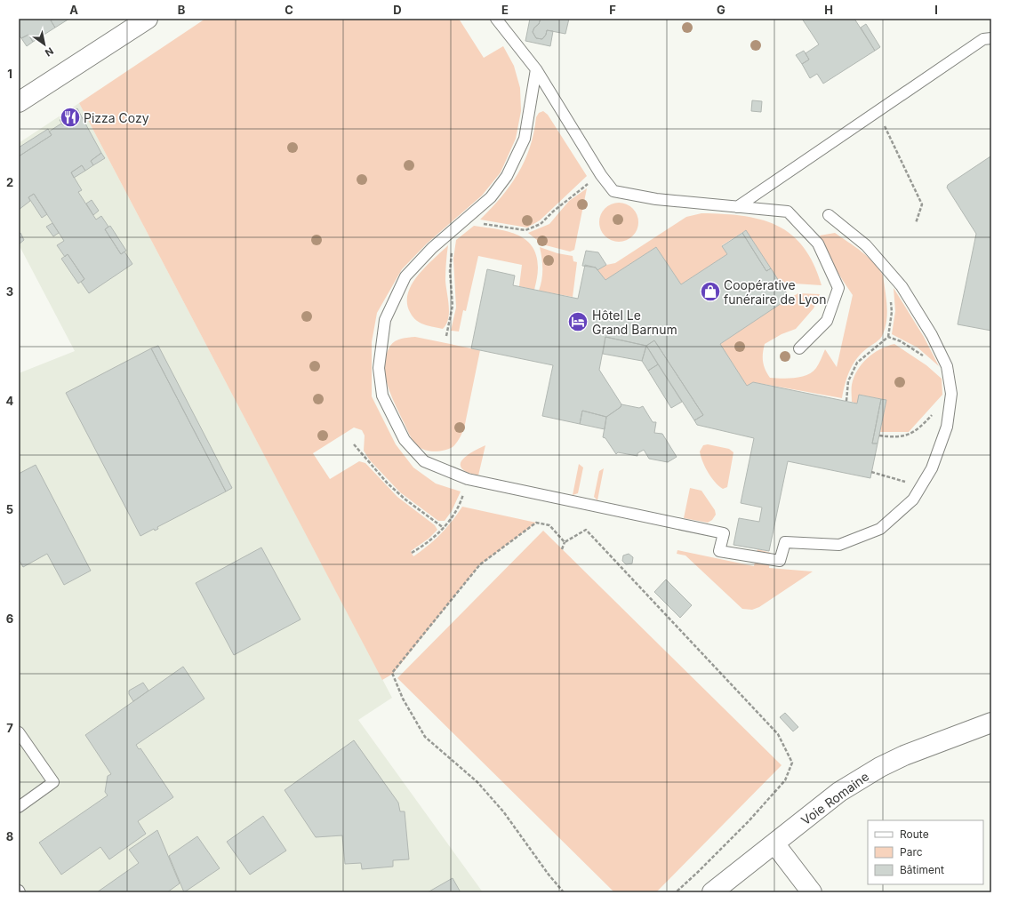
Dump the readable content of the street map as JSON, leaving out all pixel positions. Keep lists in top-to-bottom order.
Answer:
{
  "streets": {
    "street": ["Voie Romaine"]
  },
  "places": {
    "restaurant": ["Pizza Cozy"],
    "shop": ["Coopérative funéraire de Lyon"],
    "hotel": ["Hôtel Le Grand Barnum"]
  },
  "legend": ["Route", "Parc", "Bâtiment"],
  "north": "bottom right",
  "grid": {
    "columns": [
      "A",
      "B",
      "C",
      "D",
      "E",
      "F",
      "G",
      "H",
      "I"
    ],
    "rows": [
      "1",
      "2",
      "3",
      "4",
      "5",
      "6",
      "7",
      "8"
    ]
  }
}
